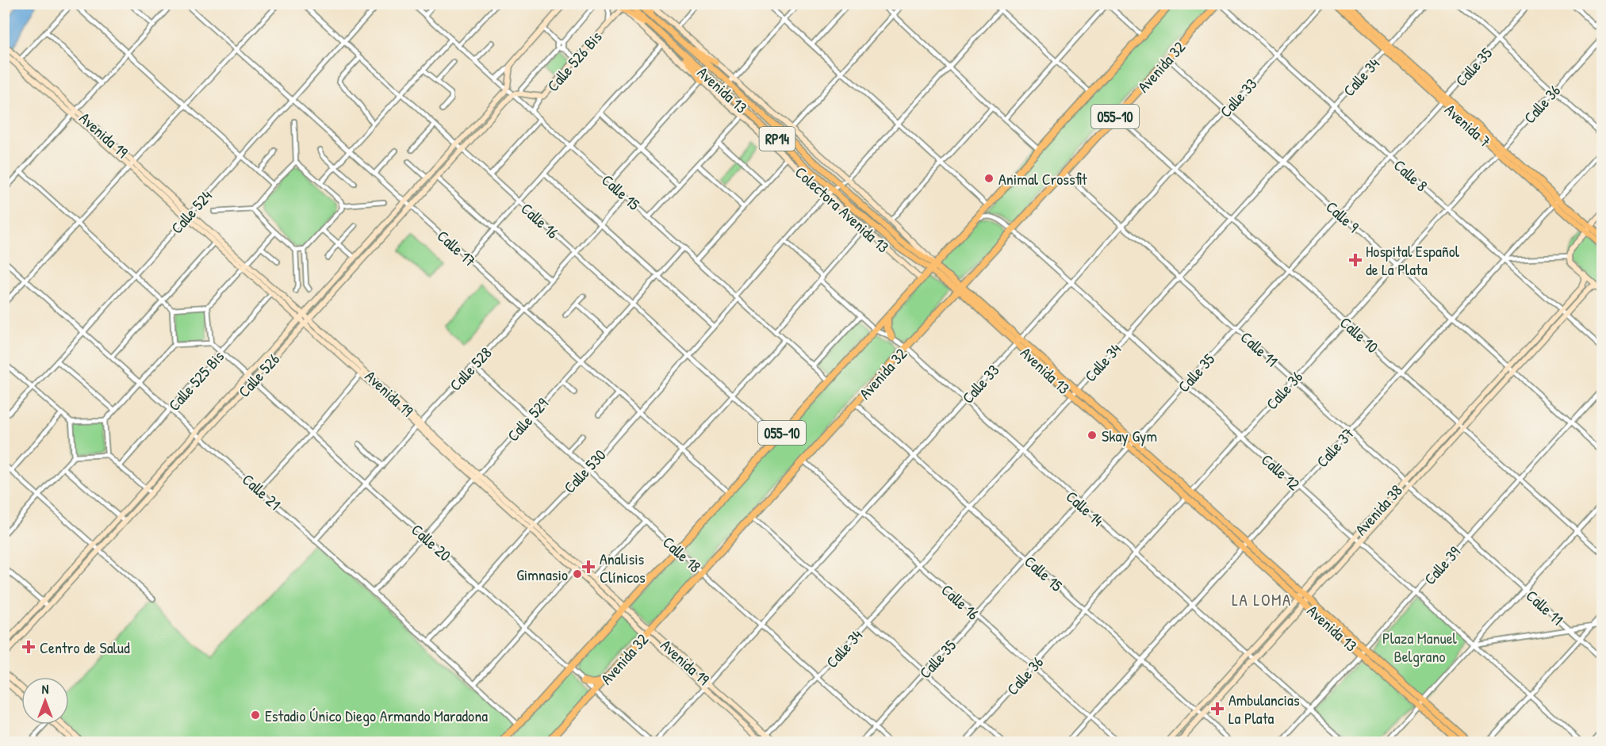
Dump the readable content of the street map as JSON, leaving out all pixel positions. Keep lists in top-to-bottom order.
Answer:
{
  "streets": {
    "highway": ["Avenida 32", "055-10"],
    "main road": [
      "Calle 526 Bis",
      "Avenida 13",
      "Avenida 7",
      "Avenida 19",
      "RP14",
      "Colectora Avenida 13",
      "Calle 526",
      "Avenida 38"
    ],
    "street": [
      "Calle 35",
      "Calle 34",
      "Calle 33",
      "Calle 36",
      "Calle 8",
      "Calle 15",
      "Calle 524",
      "Calle 9",
      "Calle 16",
      "Calle 17",
      "Calle 10",
      "Calle 11",
      "Calle 528",
      "Calle 525 Bis",
      "Calle 529",
      "Calle 37",
      "Calle 530",
      "Calle 12",
      "Calle 21",
      "Calle 14",
      "Calle 20",
      "Calle 18",
      "Calle 39"
    ]
  },
  "crossings": [
    ["Calle 526 Bis", "Avenida 13"],
    ["Calle 526 Bis", "Calle 15"],
    ["Calle 526 Bis", "Colectora Avenida 13"],
    ["Calle 526 Bis", "Calle 526"],
    ["Avenida 32", "Avenida 13"],
    ["Avenida 32", "Avenida 19"],
    ["Avenida 32", "Calle 8"],
    ["Avenida 32", "Calle 15"],
    ["Avenida 32", "Calle 9"],
    ["Avenida 32", "Calle 16"],
    ["Avenida 32", "Calle 10"],
    ["Avenida 32", "Calle 11"],
    ["Avenida 32", "Calle 12"],
    ["Avenida 32", "Calle 14"],
    ["Avenida 32", "Calle 20"],
    ["Avenida 32", "Calle 18"],
    ["Calle 35", "Avenida 13"],
    ["Calle 35", "Avenida 7"],
    ["Calle 35", "Calle 8"],
    ["Calle 35", "Calle 15"],
    ["Calle 35", "Calle 9"],
    ["Calle 35", "Calle 16"],
    ["Calle 35", "Calle 10"],
    ["Calle 35", "Calle 11"],
    ["Calle 35", "Calle 12"],
    ["Calle 35", "Calle 14"],
    ["Calle 35", "Calle 18"],
    ["Calle 34", "Avenida 13"],
    ["Calle 34", "Avenida 7"],
    ["Calle 34", "Avenida 19"],
    ["Calle 34", "Calle 8"],
    ["Calle 34", "Calle 15"],
    ["Calle 34", "Calle 9"],
    ["Calle 34", "Calle 16"],
    ["Calle 34", "Calle 10"],
    ["Calle 34", "Calle 11"],
    ["Calle 34", "Calle 12"],
    ["Calle 34", "Calle 14"],
    ["Calle 34", "Calle 18"],
    ["Avenida 13", "Calle 33"],
    ["Avenida 13", "Calle 36"],
    ["Avenida 13", "055-10"],
    ["Avenida 13", "Colectora Avenida 13"],
    ["Avenida 13", "Calle 37"],
    ["Avenida 13", "Calle 530"],
    ["Avenida 13", "Avenida 38"],
    ["Avenida 13", "Calle 39"],
    ["Calle 33", "Avenida 19"],
    ["Calle 33", "Calle 8"],
    ["Calle 33", "Calle 15"],
    ["Calle 33", "Calle 9"],
    ["Calle 33", "Calle 16"],
    ["Calle 33", "Calle 10"],
    ["Calle 33", "Calle 11"],
    ["Calle 33", "Calle 12"],
    ["Calle 33", "Calle 14"],
    ["Calle 33", "Calle 18"],
    ["Calle 36", "Avenida 7"],
    ["Calle 36", "Calle 8"],
    ["Calle 36", "Calle 15"],
    ["Calle 36", "Calle 9"],
    ["Calle 36", "Calle 16"],
    ["Calle 36", "Calle 10"],
    ["Calle 36", "Calle 11"],
    ["Calle 36", "Calle 12"],
    ["Calle 36", "Calle 14"],
    ["055-10", "Avenida 19"],
    ["055-10", "Calle 15"],
    ["055-10", "Colectora Avenida 13"],
    ["055-10", "Calle 16"],
    ["055-10", "Calle 17"],
    ["055-10", "Calle 12"],
    ["055-10", "Calle 21"],
    ["055-10", "Calle 14"],
    ["055-10", "Calle 20"],
    ["055-10", "Calle 18"],
    ["Avenida 7", "Calle 37"],
    ["Avenida 19", "Calle 524"],
    ["Avenida 19", "Calle 528"],
    ["Avenida 19", "Calle 526"],
    ["Avenida 19", "Calle 525 Bis"],
    ["Avenida 19", "Calle 529"],
    ["Avenida 19", "Calle 530"],
    ["Calle 8", "Calle 37"],
    ["Calle 8", "Avenida 38"],
    ["Calle 15", "Calle 528"],
    ["Calle 15", "Calle 526"],
    ["Calle 15", "Calle 529"],
    ["Calle 15", "Calle 37"],
    ["Calle 15", "Calle 530"],
    ["Calle 15", "Avenida 38"],
    ["Colectora Avenida 13", "Calle 530"],
    ["Calle 524", "Calle 16"],
    ["Calle 524", "Calle 17"],
    ["Calle 524", "Calle 21"],
    ["Calle 9", "Calle 37"],
    ["Calle 9", "Avenida 38"],
    ["Calle 9", "Calle 39"],
    ["Calle 16", "Calle 528"],
    ["Calle 16", "Calle 526"],
    ["Calle 16", "Calle 529"],
    ["Calle 16", "Calle 37"],
    ["Calle 16", "Calle 530"],
    ["Calle 17", "Calle 528"],
    ["Calle 17", "Calle 526"],
    ["Calle 17", "Calle 529"],
    ["Calle 17", "Calle 530"],
    ["Calle 10", "Calle 37"],
    ["Calle 10", "Avenida 38"],
    ["Calle 10", "Calle 39"],
    ["Calle 11", "Calle 37"],
    ["Calle 11", "Avenida 38"],
    ["Calle 11", "Calle 39"],
    ["Calle 528", "Calle 21"],
    ["Calle 528", "Calle 20"],
    ["Calle 528", "Calle 18"],
    ["Calle 526", "Calle 21"],
    ["Calle 526", "Calle 20"],
    ["Calle 525 Bis", "Calle 21"],
    ["Calle 525 Bis", "Calle 20"],
    ["Calle 529", "Calle 21"],
    ["Calle 529", "Calle 20"],
    ["Calle 529", "Calle 18"],
    ["Calle 37", "Calle 12"],
    ["Calle 37", "Calle 14"],
    ["Calle 530", "Calle 21"],
    ["Calle 530", "Calle 14"],
    ["Calle 530", "Calle 20"],
    ["Calle 530", "Calle 18"],
    ["Calle 12", "Avenida 38"],
    ["Calle 12", "Calle 39"],
    ["Calle 14", "Avenida 38"],
    ["Calle 14", "Calle 39"]
  ],
  "districts": ["LA LOMA"],
  "parks": ["Plaza Manuel Belgrano"],
  "places": {
    "other": [
      "Animal Crossfit",
      "Skay Gym",
      "Gimnasio",
      "Estadio Único Diego Armando Maradona"
    ],
    "health": [
      "Hospital Español de La Plata",
      "Analisis Clínicos",
      "Centro de Salud",
      "Ambulancias La Plata"
    ]
  },
  "north": "top"
}
